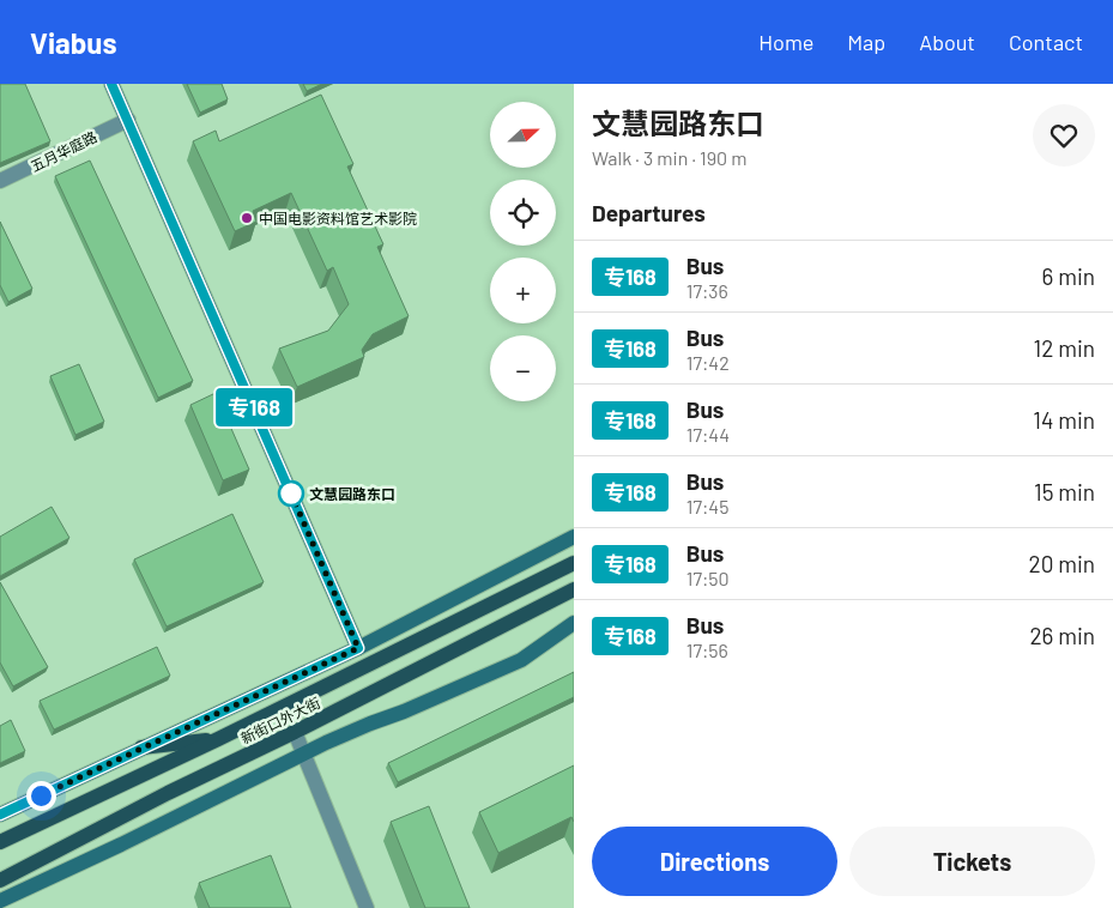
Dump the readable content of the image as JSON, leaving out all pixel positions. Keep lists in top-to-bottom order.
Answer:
{
  "streets": {
    "main road": ["新街口外大街"],
    "street": ["五月华庭路"]
  },
  "places": ["中国电影资料馆艺术影院", "文慧园路东口"],
  "lines": ["bus line 专168"],
  "north": "right",
  "page": {
    "header": "Viabus",
    "nav": [
      "Home",
      "Map",
      "About",
      "Contact"
    ],
    "on_map": "专168",
    "heading": [
      ["文慧园路东口", "Walk · 3 min · 190 m"],
      "Departures"
    ],
    "map_buttons": ["+", "−"],
    "list": [
      {
        "mark": "专168",
        "name": "Bus",
        "note": "17:36",
        "value": "6 min"
      },
      {
        "mark": "专168",
        "name": "Bus",
        "note": "17:42",
        "value": "12 min"
      },
      {
        "mark": "专168",
        "name": "Bus",
        "note": "17:44",
        "value": "14 min"
      },
      {
        "mark": "专168",
        "name": "Bus",
        "note": "17:45",
        "value": "15 min"
      },
      {
        "mark": "专168",
        "name": "Bus",
        "note": "17:50",
        "value": "20 min"
      },
      {
        "mark": "专168",
        "name": "Bus",
        "note": "17:56",
        "value": "26 min"
      }
    ],
    "buttons": ["Directions", "Tickets"]
  }
}
